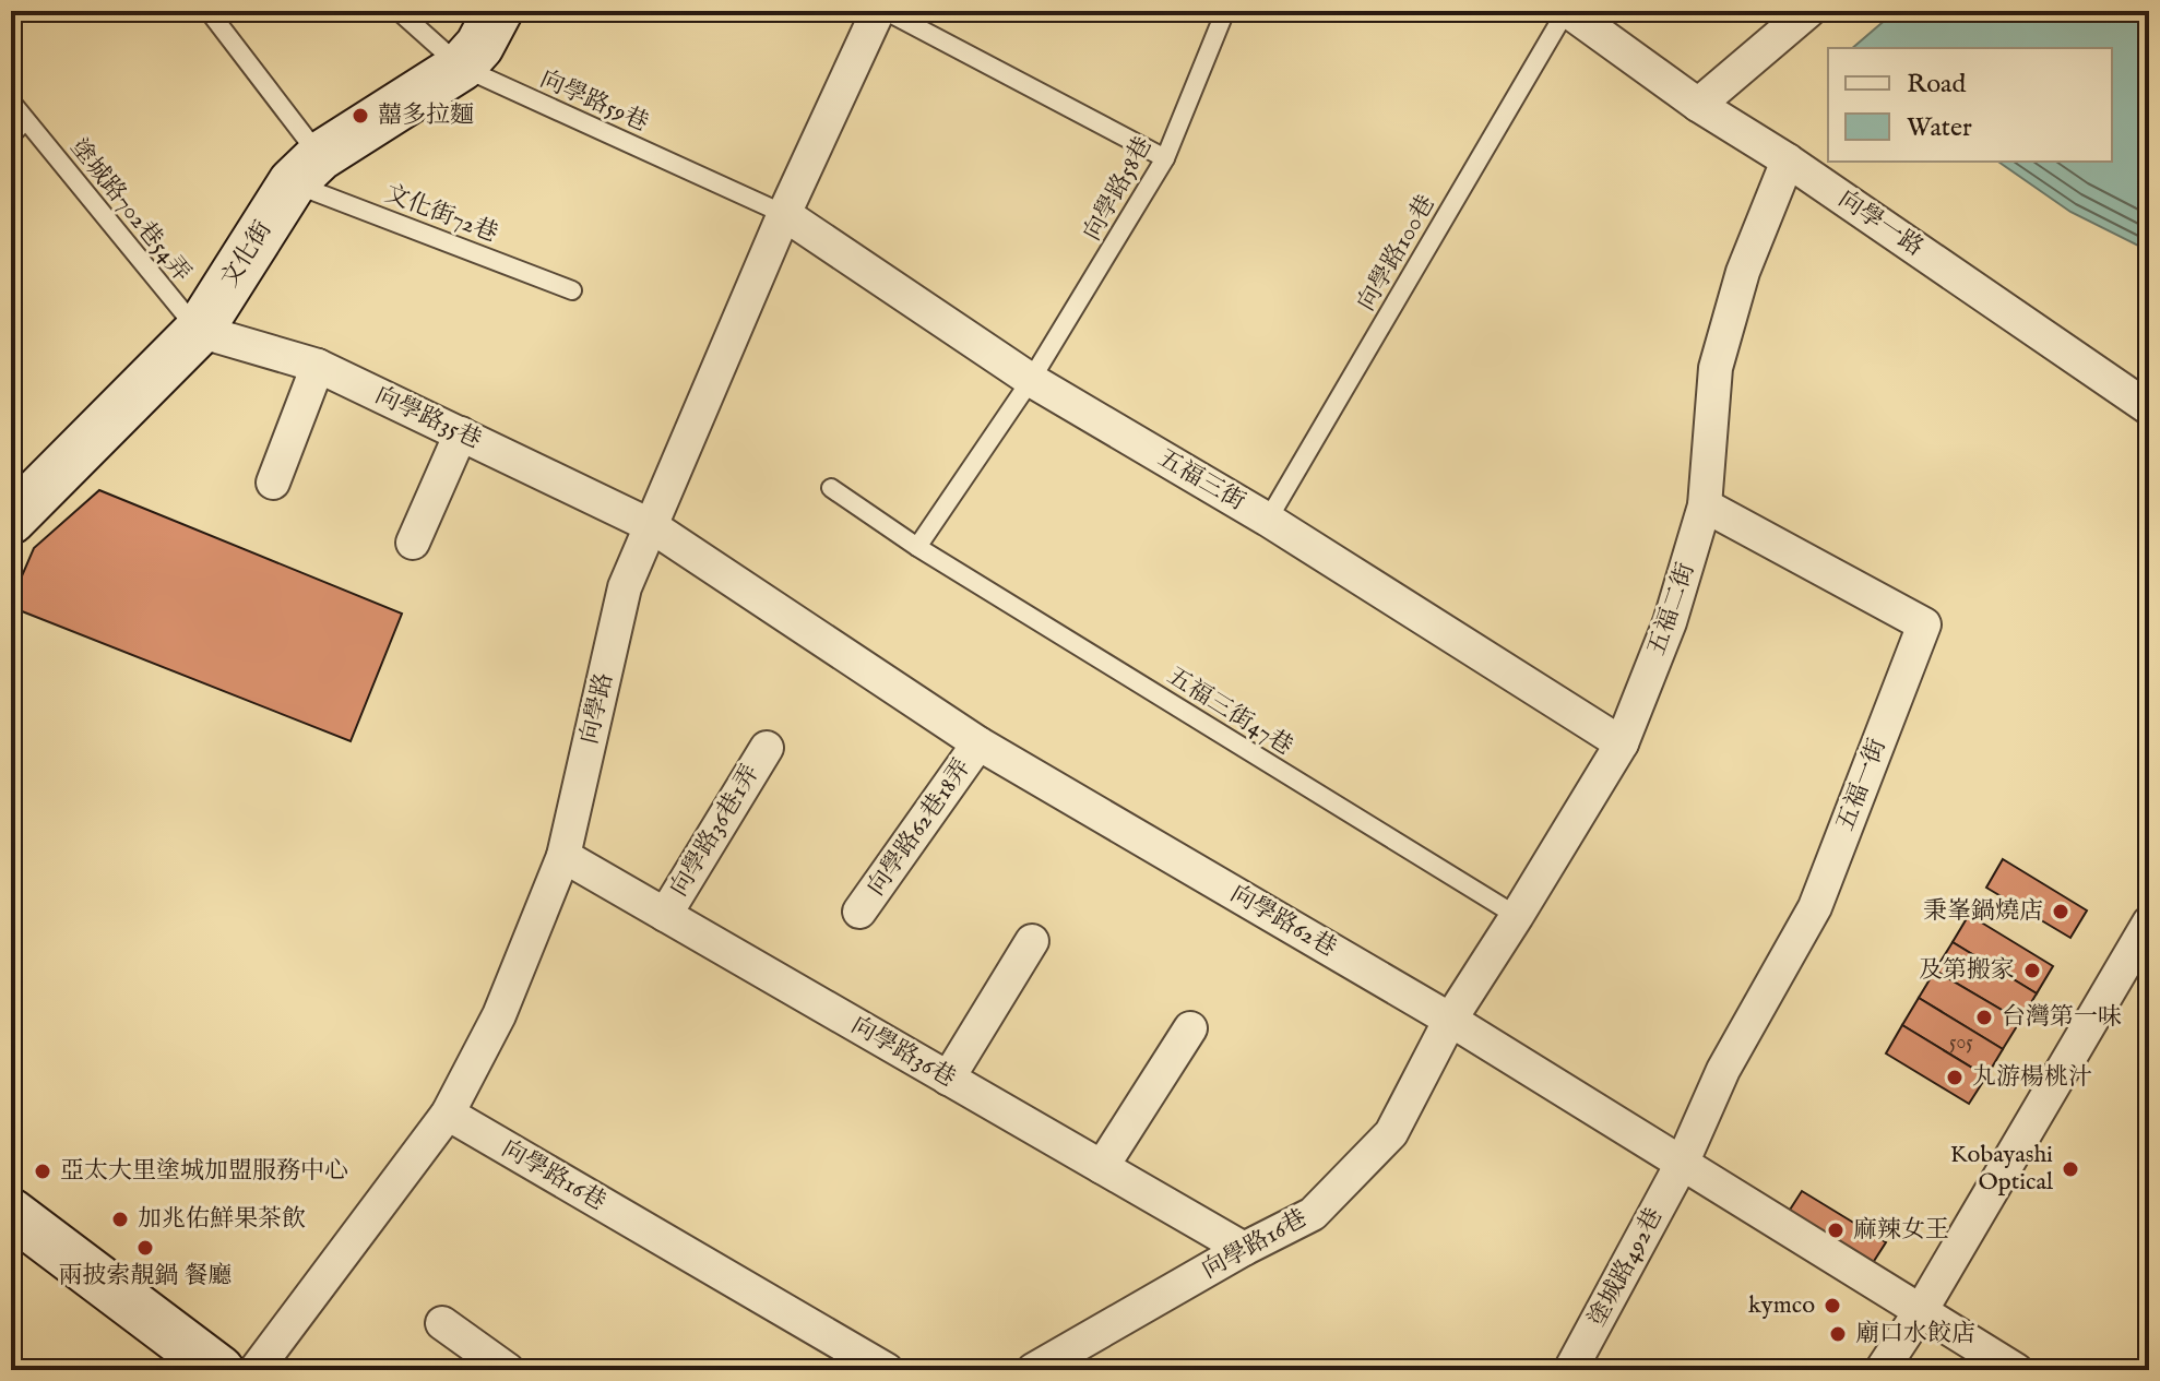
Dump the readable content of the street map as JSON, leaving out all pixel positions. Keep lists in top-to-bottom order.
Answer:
{
  "streets": {
    "street": [
      "向學一路",
      "文化街",
      "向學路35巷",
      "五福三街",
      "五福二街",
      "向學路",
      "五福一街",
      "向學路62巷18弄",
      "向學路36巷1弄",
      "向學路62巷",
      "向學路36巷",
      "向學路16巷",
      "塗城路492巷"
    ],
    "lane": [
      "向學路59巷",
      "向學路58巷",
      "塗城路702巷54弄",
      "文化街72巷",
      "向學路100巷",
      "五福三街47巷"
    ]
  },
  "crossings": [
    ["向學路59巷", "文化街"],
    ["向學路59巷", "五福三街"],
    ["向學路59巷", "向學路"],
    ["向學路58巷", "五福三街"],
    ["塗城路702巷54弄", "文化街"],
    ["塗城路702巷54弄", "向學路35巷"],
    ["文化街72巷", "文化街"],
    ["向學一路", "向學路100巷"],
    ["向學一路", "五福二街"],
    ["向學路100巷", "五福三街"],
    ["文化街", "向學路35巷"],
    ["向學路35巷", "向學路"],
    ["向學路35巷", "向學路62巷"],
    ["五福三街", "五福二街"],
    ["五福三街", "向學路"],
    ["五福二街", "五福三街47巷"],
    ["五福二街", "五福一街"],
    ["五福二街", "向學路62巷"],
    ["五福二街", "向學路16巷"],
    ["向學路", "向學路62巷"],
    ["向學路", "向學路36巷"],
    ["向學路", "向學路16巷"],
    ["五福一街", "向學路62巷"],
    ["五福一街", "塗城路492巷"],
    ["向學路62巷18弄", "向學路62巷"],
    ["向學路36巷1弄", "向學路36巷"],
    ["向學路62巷", "向學路16巷"],
    ["向學路62巷", "塗城路492巷"],
    ["向學路36巷", "向學路16巷"]
  ],
  "places": [
    "囍多拉麵",
    "秉峯鍋燒店",
    "及第搬家",
    "台灣第一味",
    "丸游楊桃汁",
    "Kobayashi Optical",
    "亞太大里塗城加盟服務中心",
    "加兆佑鮮果茶飲",
    "麻辣女王",
    "兩披索靚鍋 餐廳",
    "kymco",
    "廟口水餃店"
  ],
  "house_numbers": ["505"],
  "legend": ["Road", "Water"]
}
